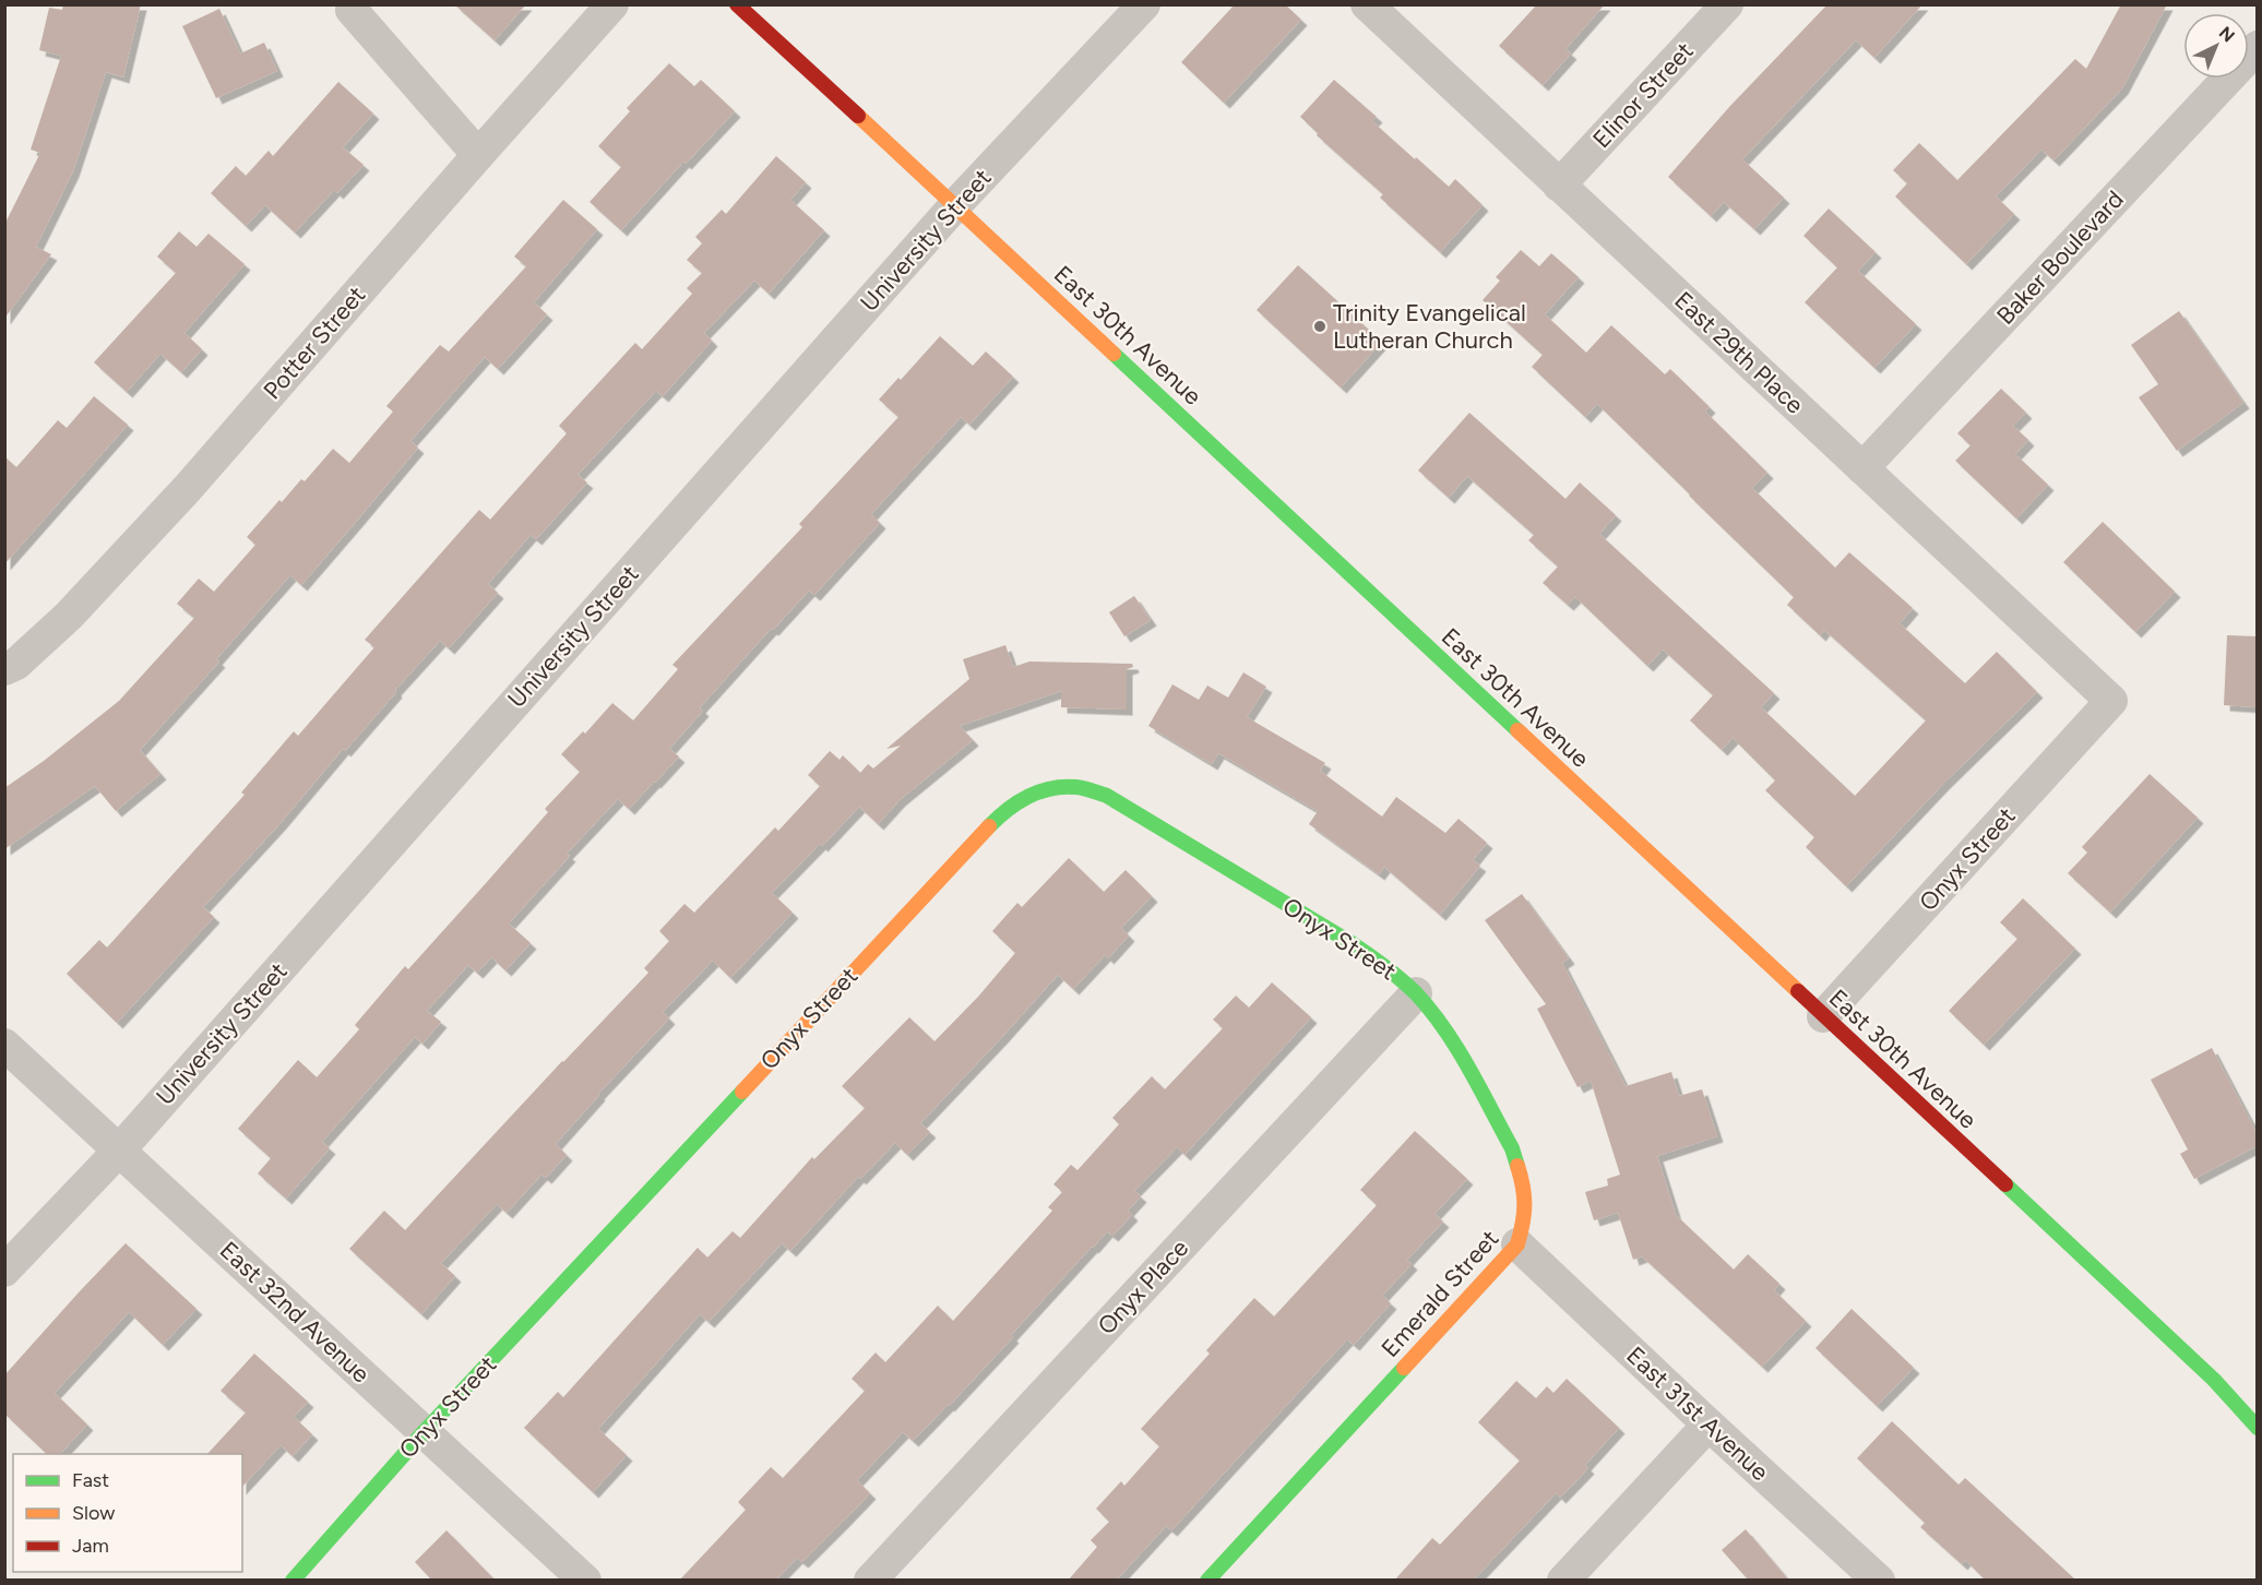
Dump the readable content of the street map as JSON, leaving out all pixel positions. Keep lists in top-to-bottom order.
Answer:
{
  "streets": {
    "street": [
      "Elinor Street",
      "University Street",
      "Baker Boulevard",
      "East 30th Avenue",
      "Potter Street",
      "East 29th Place",
      "Onyx Street",
      "Onyx Place",
      "Emerald Street",
      "East 32nd Avenue",
      "East 31st Avenue"
    ]
  },
  "crossings": [
    ["Elinor Street", "East 29th Place"],
    ["University Street", "East 30th Avenue"],
    ["University Street", "East 32nd Avenue"],
    ["Baker Boulevard", "East 29th Place"],
    ["East 30th Avenue", "Onyx Street"],
    ["East 29th Place", "Onyx Street"],
    ["Onyx Street", "Onyx Place"],
    ["Onyx Street", "Emerald Street"],
    ["Onyx Street", "East 32nd Avenue"],
    ["Onyx Place", "Emerald Street"],
    ["Emerald Street", "East 31st Avenue"]
  ],
  "places": ["Trinity Evangelical Lutheran Church"],
  "legend": ["Fast", "Slow", "Jam"],
  "north": "top right"
}
